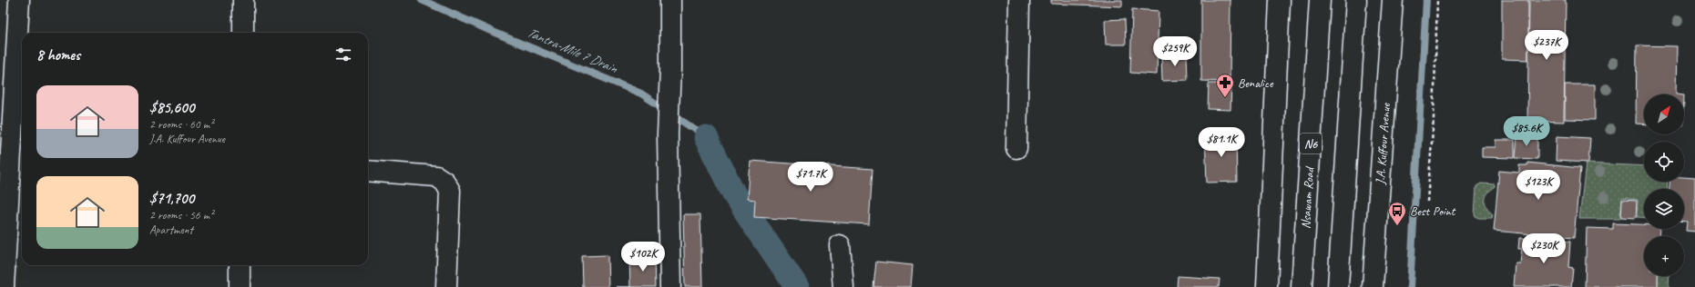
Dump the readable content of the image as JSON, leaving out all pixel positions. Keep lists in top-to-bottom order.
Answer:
{
  "streets": {
    "main road": ["N6", "J.A. Kuffour Avenue", "Nsawam Road"]
  },
  "water": ["Tantra-Mile 7 Drain"],
  "places": {
    "pharmacy": ["Benalice"],
    "bus stop": ["Best Point"]
  },
  "north": "top right",
  "page": {
    "price": [
      "$237K",
      "$259K",
      "$85.6K",
      "$81.1K",
      "$71.7K",
      "$123K",
      "$230K",
      "$102K"
    ],
    "heading": "8 homes",
    "list": [
      {
        "name": "$85,600",
        "note": "2 rooms · 60 m² · J.A. Kuffour Avenue"
      },
      {
        "name": "$71,700",
        "note": "2 rooms · 56 m² · Apartment"
      }
    ],
    "map_buttons": "+"
  }
}
